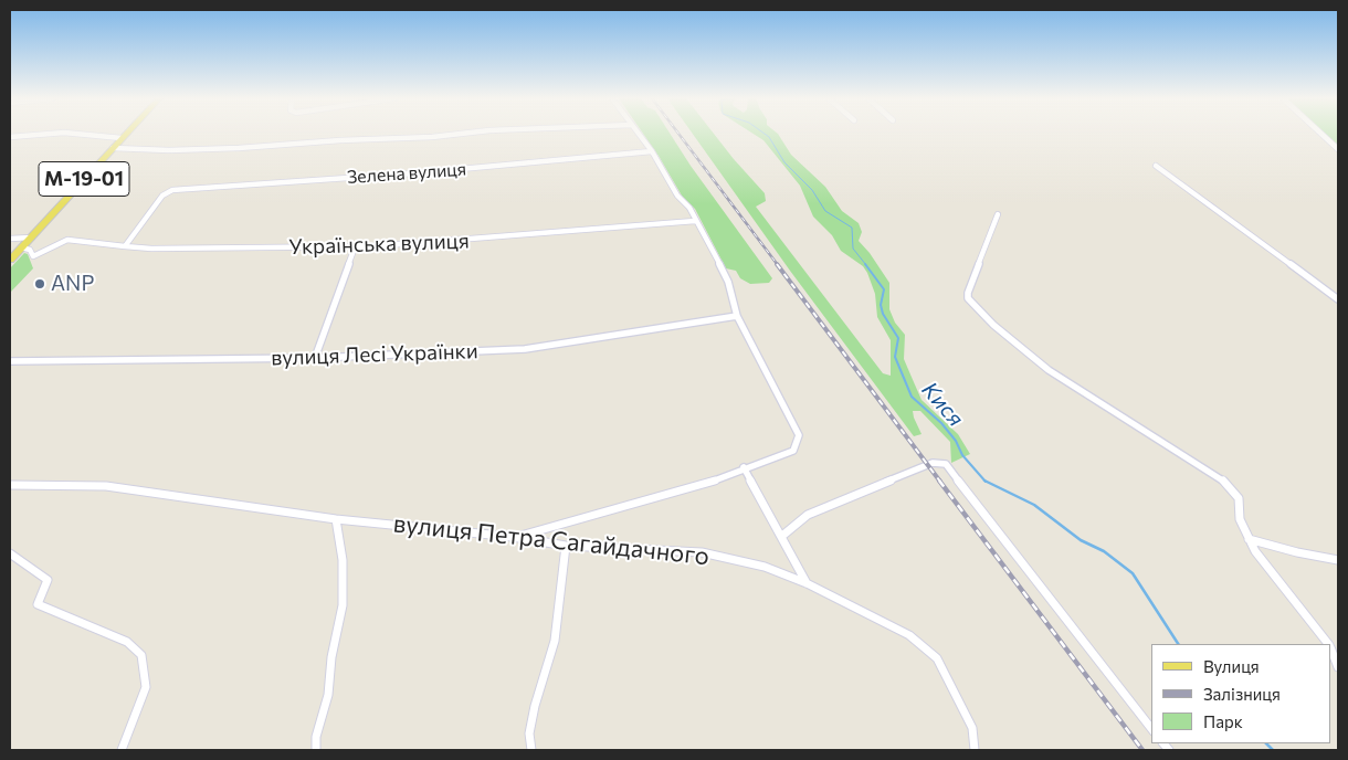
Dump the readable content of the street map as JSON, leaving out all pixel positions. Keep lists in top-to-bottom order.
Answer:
{
  "streets": {
    "main road": ["М-19-01"],
    "street": [
      "Зелена вулиця",
      "Українська вулиця",
      "вулиця Лесі Українки",
      "вулиця Петра Сагайдачного"
    ]
  },
  "crossings": [
    ["Зелена вулиця", "Українська вулиця"],
    ["М-19-01", "Українська вулиця"]
  ],
  "water": ["Кися"],
  "places": ["ANP"],
  "legend": ["Вулиця", "Залізниця", "Парк"]
}
